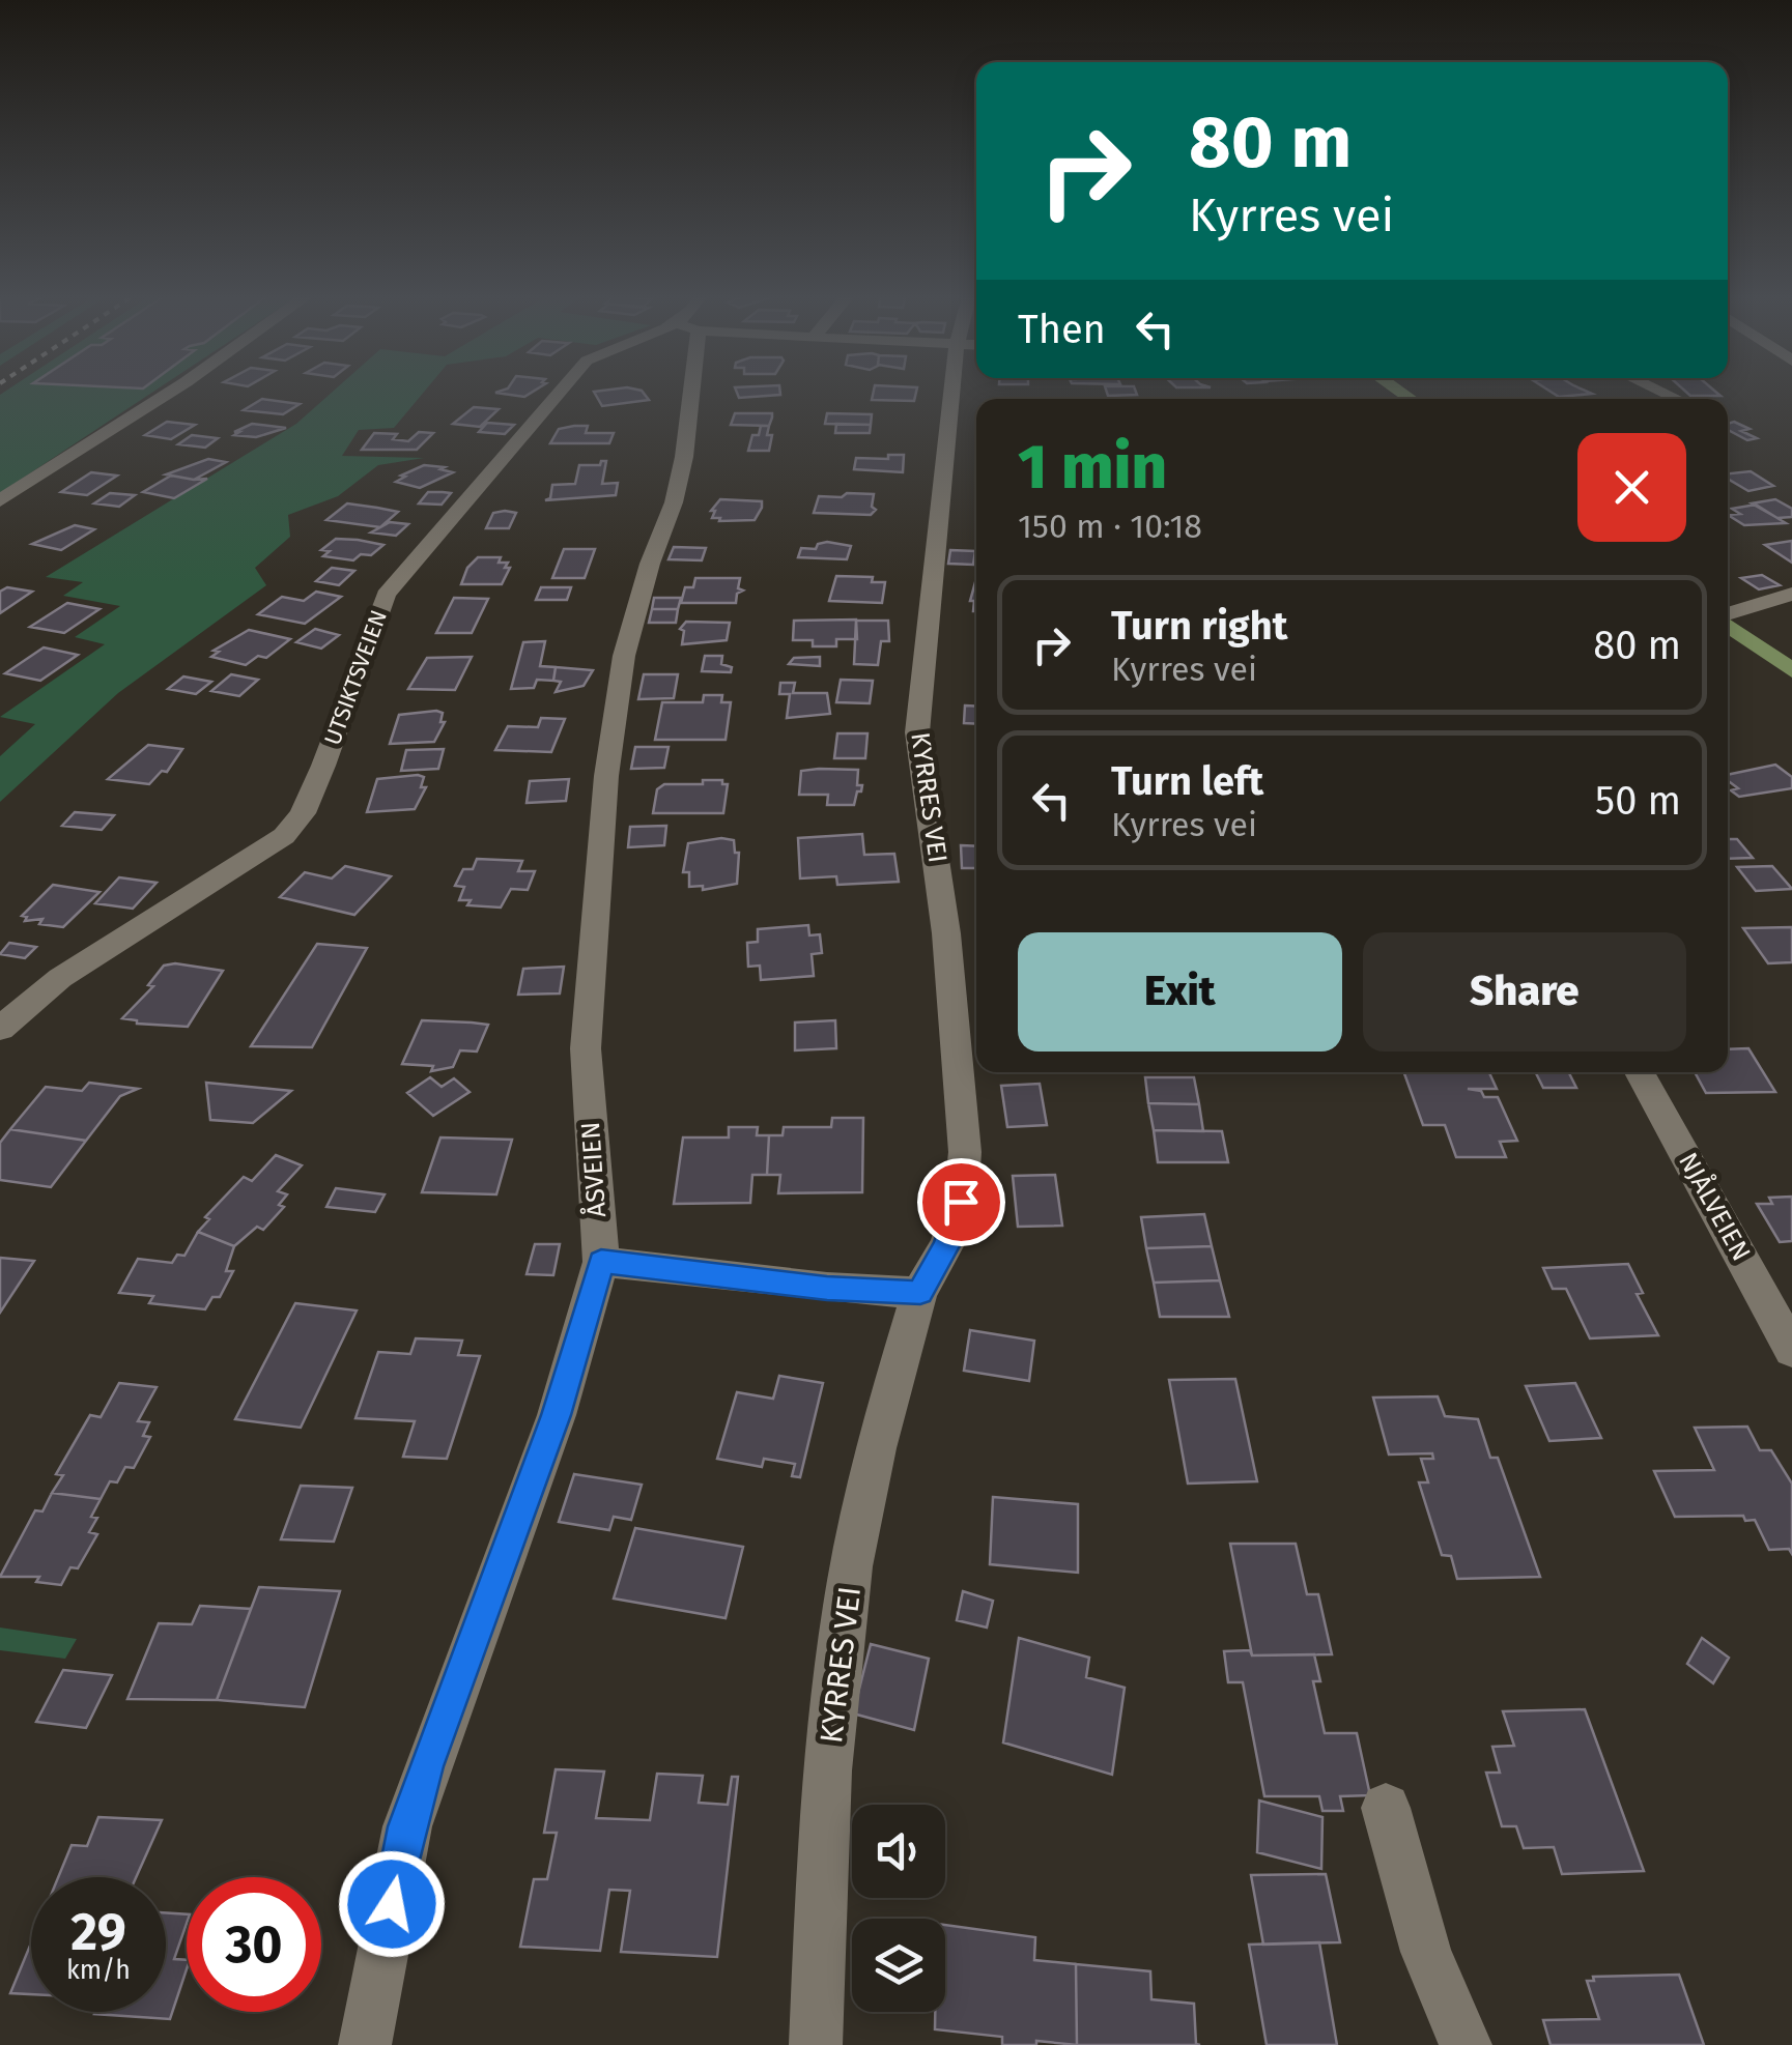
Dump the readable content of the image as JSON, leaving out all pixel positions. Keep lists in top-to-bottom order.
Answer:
{
  "streets": {
    "street": [
      "UTSIKTSVEIEN",
      "KYRRES VEI",
      "ÅSVEIEN",
      "NJÅLVEIEN"
    ]
  },
  "page": {
    "turn": ["80 m", "Kyrres vei"],
    "then": "Then",
    "heading": ["1 min", "150 m · 10:18"],
    "list": [
      {
        "name": "Turn right",
        "note": "Kyrres vei",
        "value": "80 m"
      },
      {
        "name": "Turn left",
        "note": "Kyrres vei",
        "value": "50 m"
      }
    ],
    "buttons": ["Exit", "Share"],
    "speed": "29 km/h",
    "limit": "30"
  }
}
